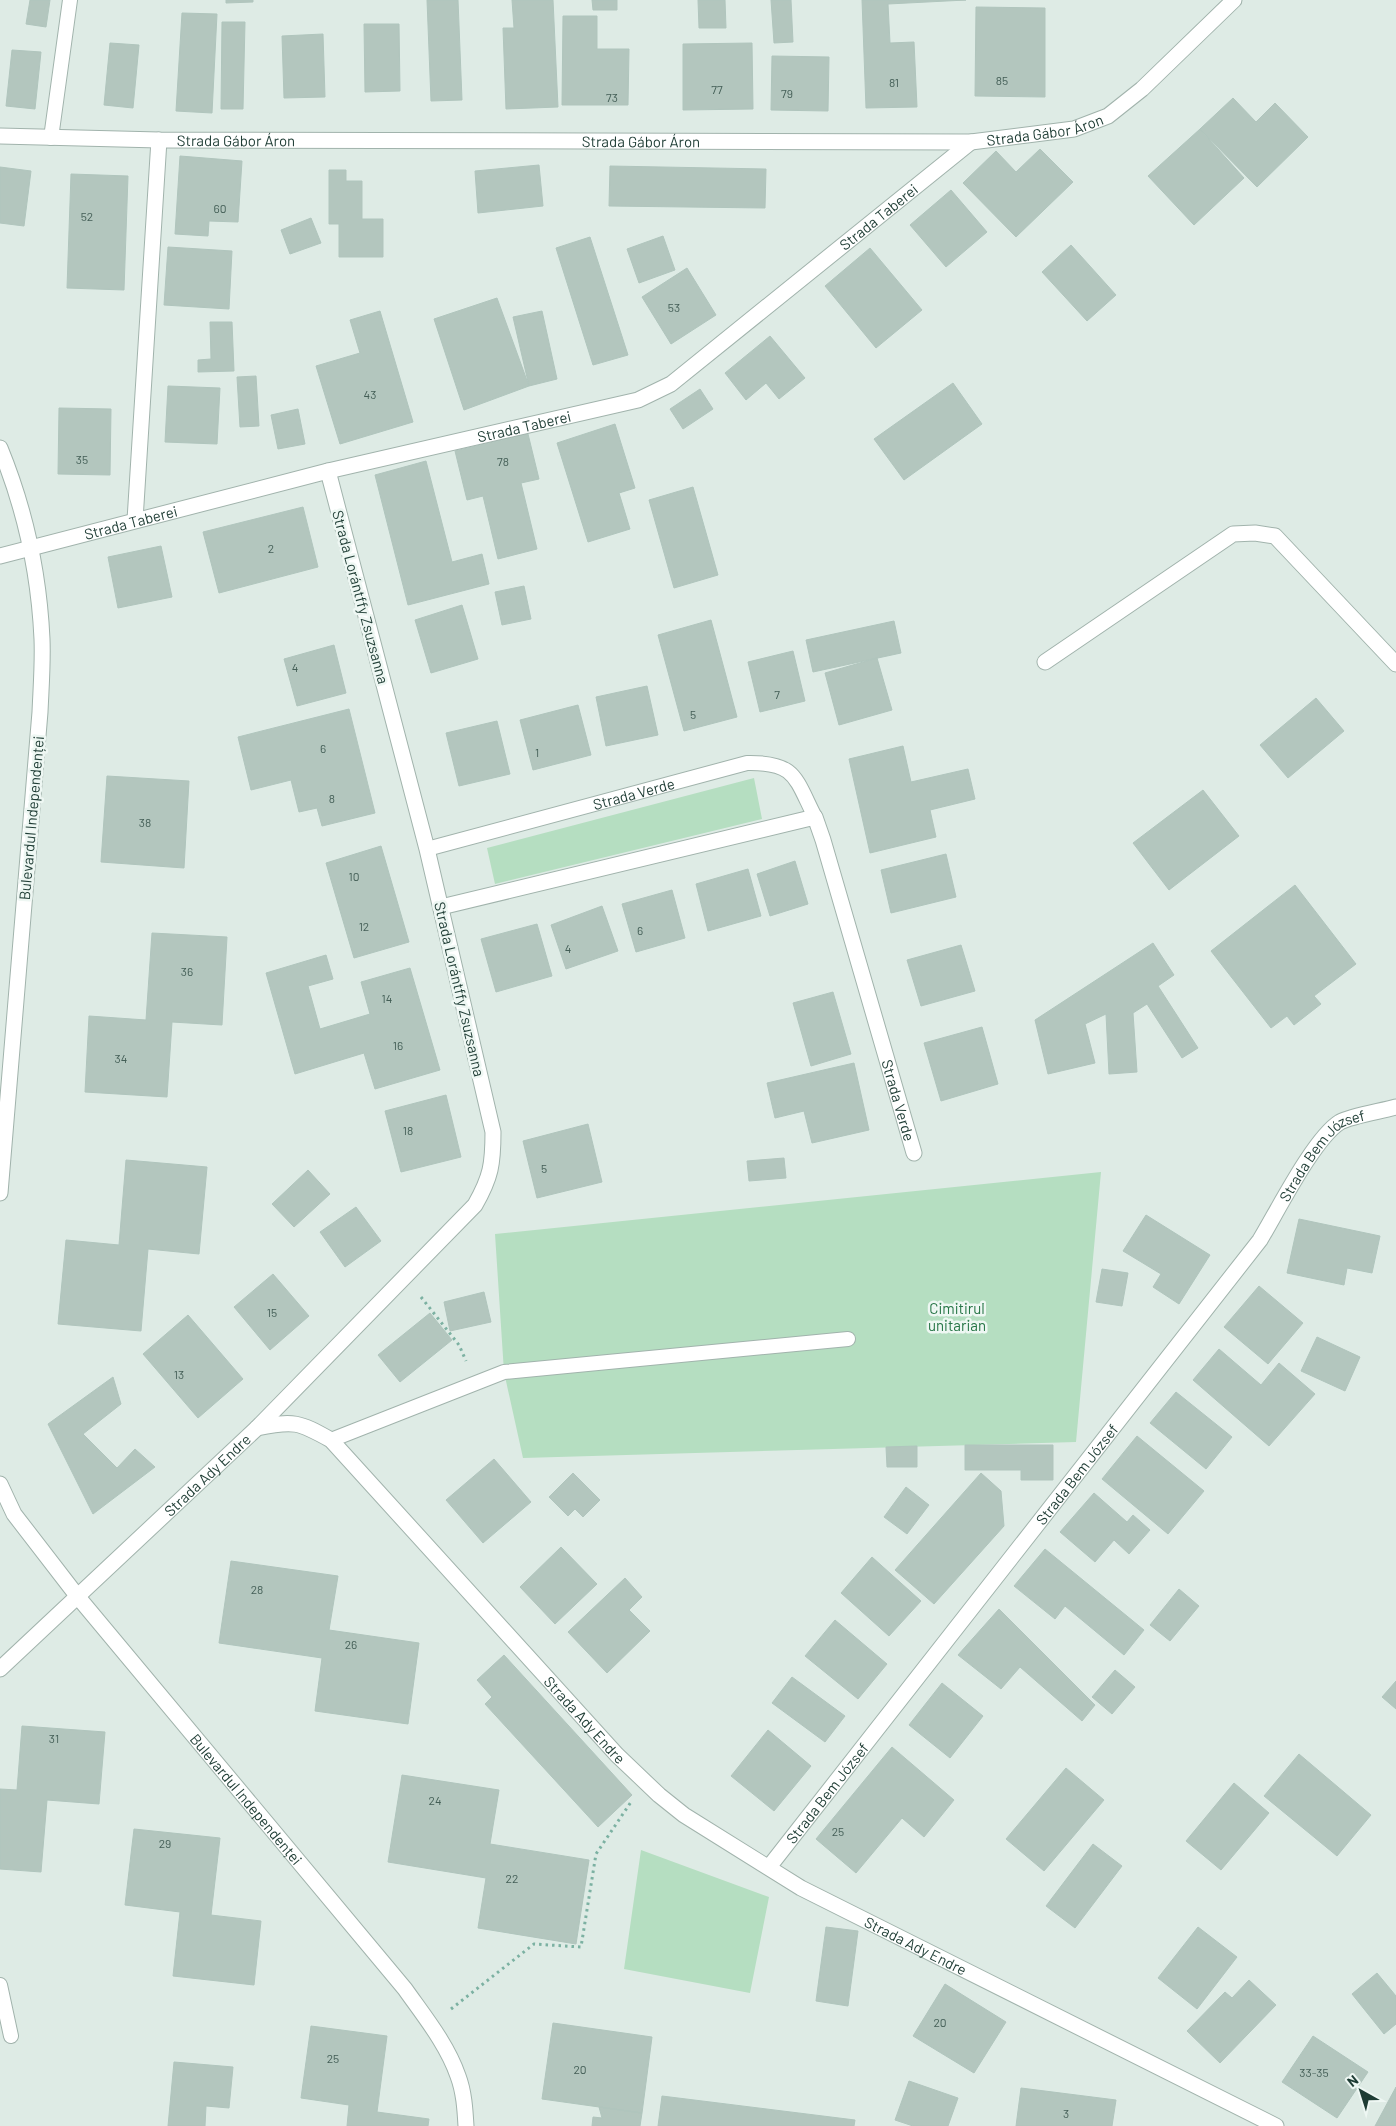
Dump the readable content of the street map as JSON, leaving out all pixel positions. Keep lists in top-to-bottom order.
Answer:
{
  "streets": {
    "street": [
      "Strada Gábor Áron",
      "Strada Taberei",
      "Strada Lorántffy Zsuzsanna",
      "Strada Verde",
      "Bulevardul Independenței",
      "Strada Bem József",
      "Strada Ady Endre"
    ]
  },
  "crossings": [
    ["Strada Gábor Áron", "Strada Taberei"],
    ["Strada Taberei", "Strada Lorántffy Zsuzsanna"],
    ["Strada Taberei", "Bulevardul Independenței"],
    ["Strada Lorántffy Zsuzsanna", "Strada Verde"],
    ["Strada Lorántffy Zsuzsanna", "Strada Ady Endre"],
    ["Bulevardul Independenței", "Strada Ady Endre"],
    ["Strada Bem József", "Strada Ady Endre"]
  ],
  "parks": ["Cimitirul unitarian"],
  "house_numbers": [
    "85",
    "81",
    "77",
    "79",
    "73",
    "60",
    "52",
    "53",
    "43",
    "35",
    "78",
    "2",
    "4",
    "7",
    "5",
    "6",
    "1",
    "8",
    "38",
    "10",
    "12",
    "6",
    "4",
    "36",
    "14",
    "16",
    "34",
    "18",
    "5",
    "15",
    "13",
    "28",
    "26",
    "31",
    "24",
    "25",
    "29",
    "22",
    "20",
    "25",
    "20",
    "33-35",
    "3"
  ],
  "north": "top left"
}
